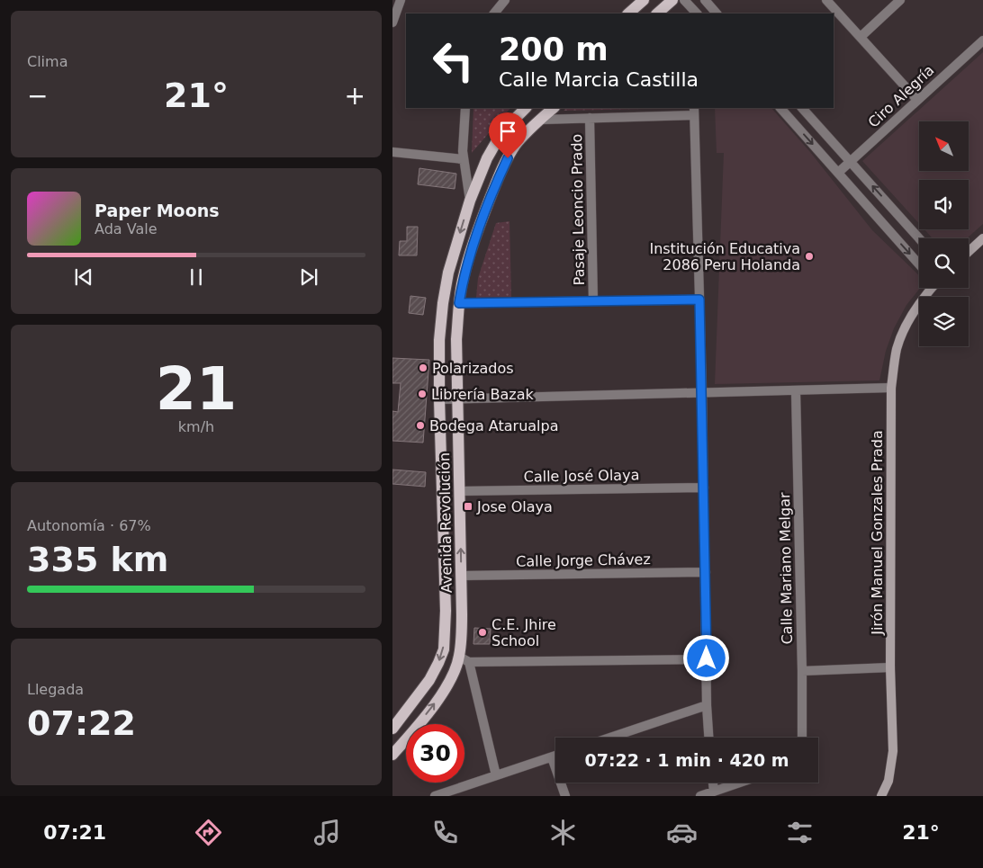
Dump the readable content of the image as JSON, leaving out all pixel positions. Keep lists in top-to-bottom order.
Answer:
{
  "streets": {
    "main road": ["Avenida Revolución"],
    "street": [
      "Ciro Alegría",
      "Pasaje Leoncio Prado",
      "Calle José Olaya",
      "Jirón Manuel Gonzales Prada",
      "Calle Jorge Chávez",
      "Calle Mariano Melgar"
    ]
  },
  "crossings": [
    ["Calle José Olaya", "Avenida Revolución"],
    ["Avenida Revolución", "Calle Jorge Chávez"]
  ],
  "places": {
    "other": [
      "Institución Educativa 2086 Peru Holanda",
      "Polarizados",
      "Librería Bazak",
      "Bodega Atarualpa",
      "C.E. Jhire School"
    ],
    "transit": ["Jose Olaya"]
  },
  "north": "top left",
  "page": {
    "tile": [
      "Clima",
      ["21", "km/h"],
      ["Autonomía · 67%", "335 km"],
      ["Llegada", "07:22"]
    ],
    "turn": ["200 m", "Calle Marcia Castilla"],
    "heat": ["−", "21°", "+"],
    "song": ["Paper Moons", "Ada Vale"],
    "limit": "30",
    "trip": "07:22 · 1 min · 420 m",
    "tabs": ["07:21", "21°"]
  }
}
